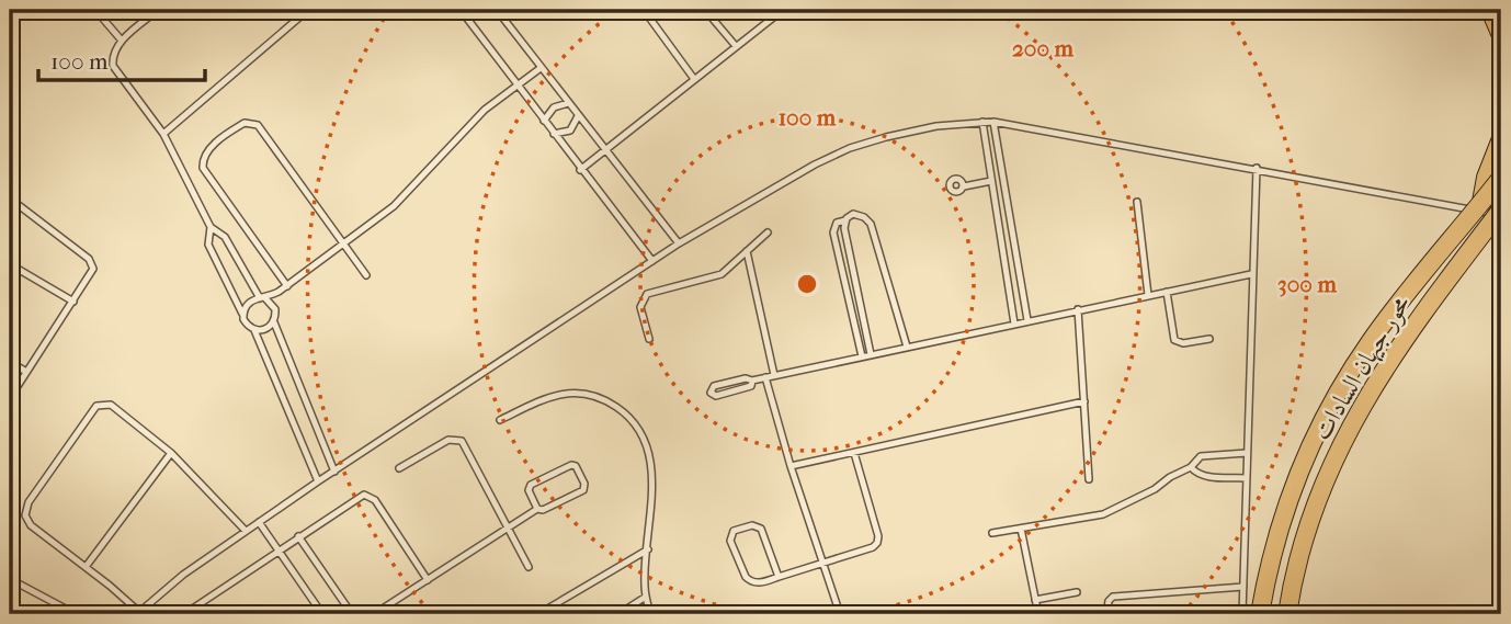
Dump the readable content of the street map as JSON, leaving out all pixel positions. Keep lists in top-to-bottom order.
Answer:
{
  "streets": {
    "main road": ["محور جيهان السادات"]
  },
  "scale_bar": "100 m",
  "rings": ["200 m", "100 m", "300 m"]
}
